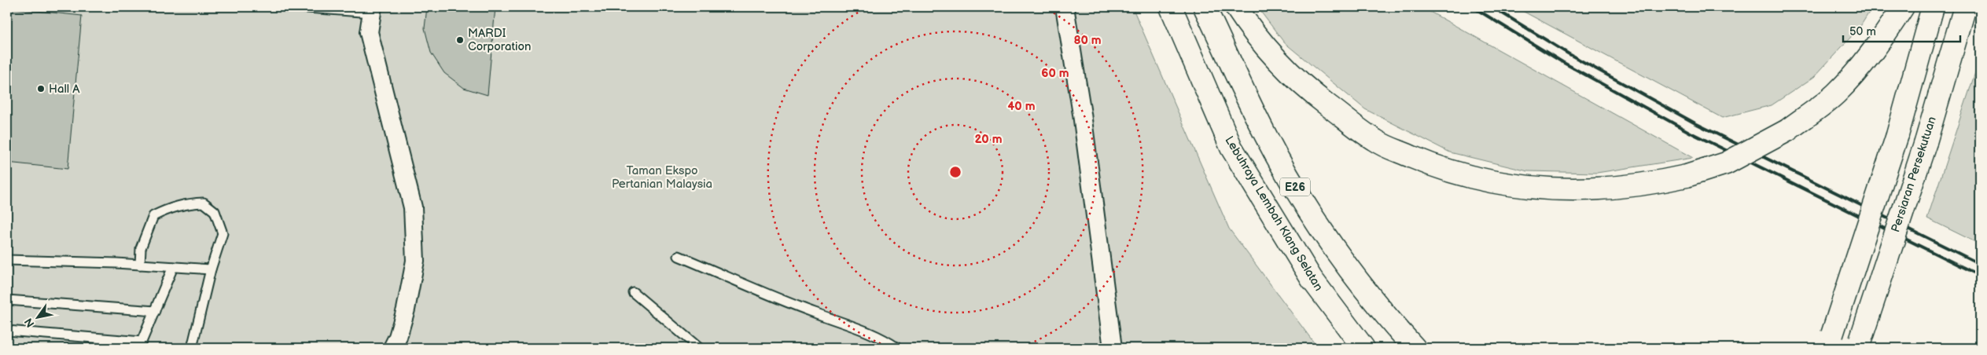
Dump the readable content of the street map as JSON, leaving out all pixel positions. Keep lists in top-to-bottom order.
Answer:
{
  "streets": {
    "main road": ["Persiaran Persekutuan", "E26", "Lebuhraya Lembah Klang Selatan"]
  },
  "parks": ["Taman Ekspo Pertanian Malaysia"],
  "places": ["MARDI Corporation", "Hall A"],
  "scale_bar": "50 m",
  "north": "bottom left",
  "rings": [
    "80 m",
    "60 m",
    "40 m",
    "20 m"
  ]
}
